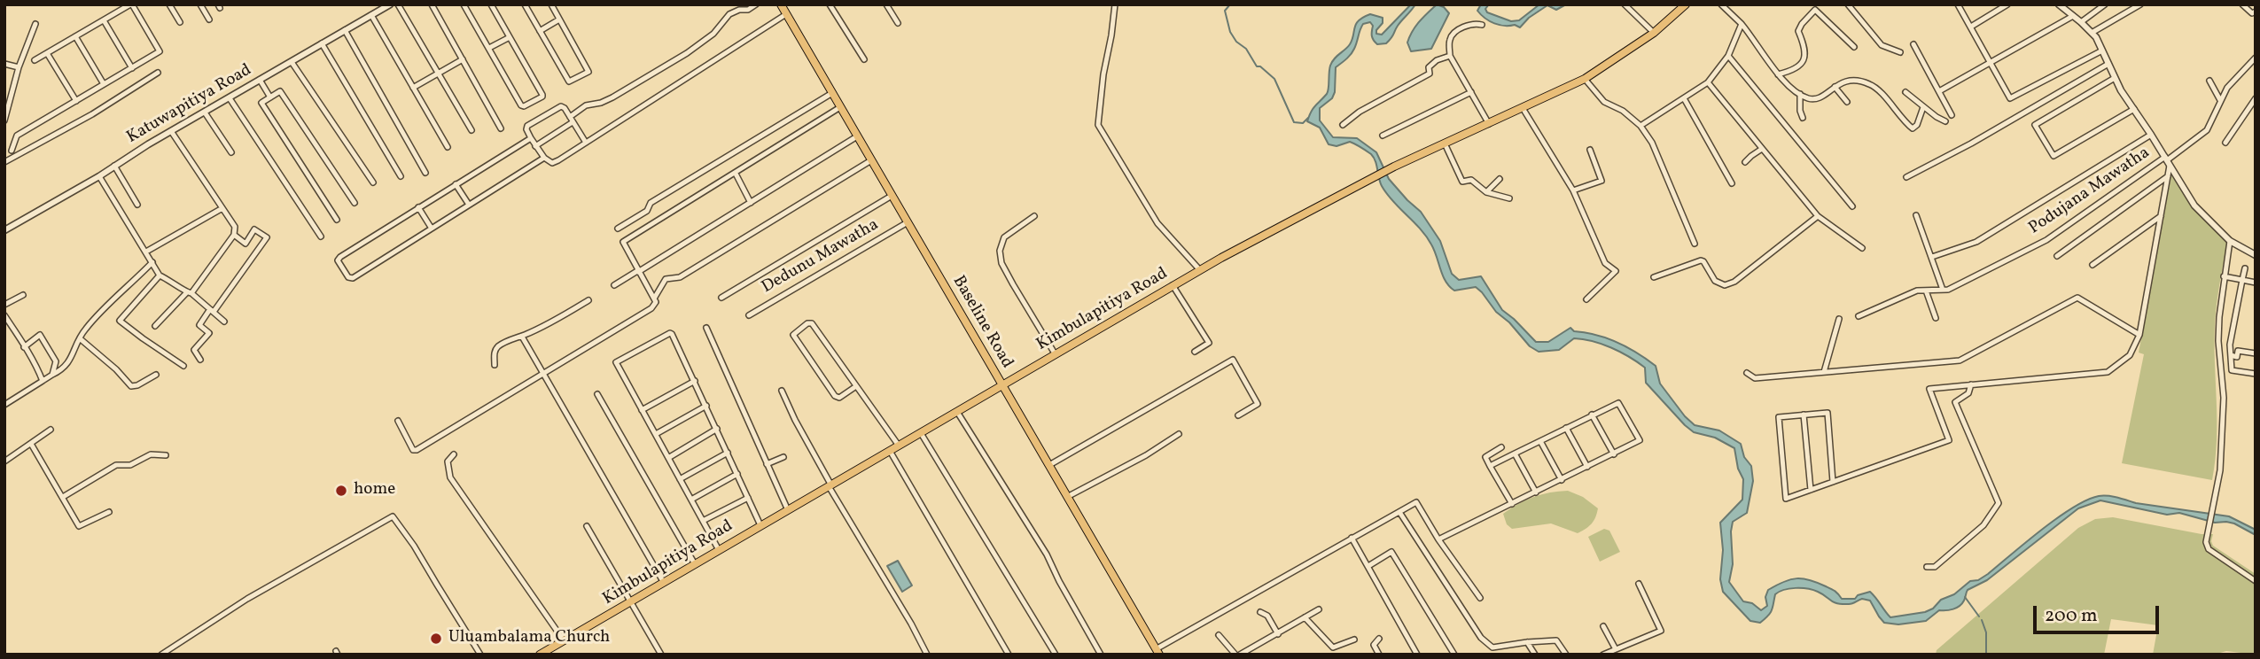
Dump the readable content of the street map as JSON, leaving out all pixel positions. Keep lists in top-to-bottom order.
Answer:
{
  "streets": {
    "main road": ["Kimbulapitiya Road", "Baseline Road"],
    "street": ["Katuwapitiya Road", "Podujana Mawatha", "Dedunu Mawatha"]
  },
  "crossings": [
    ["Dedunu Mawatha", "Baseline Road"],
    ["Kimbulapitiya Road", "Baseline Road"]
  ],
  "places": ["home", "Uluambalama Church"],
  "scale_bar": "200 m"
}
